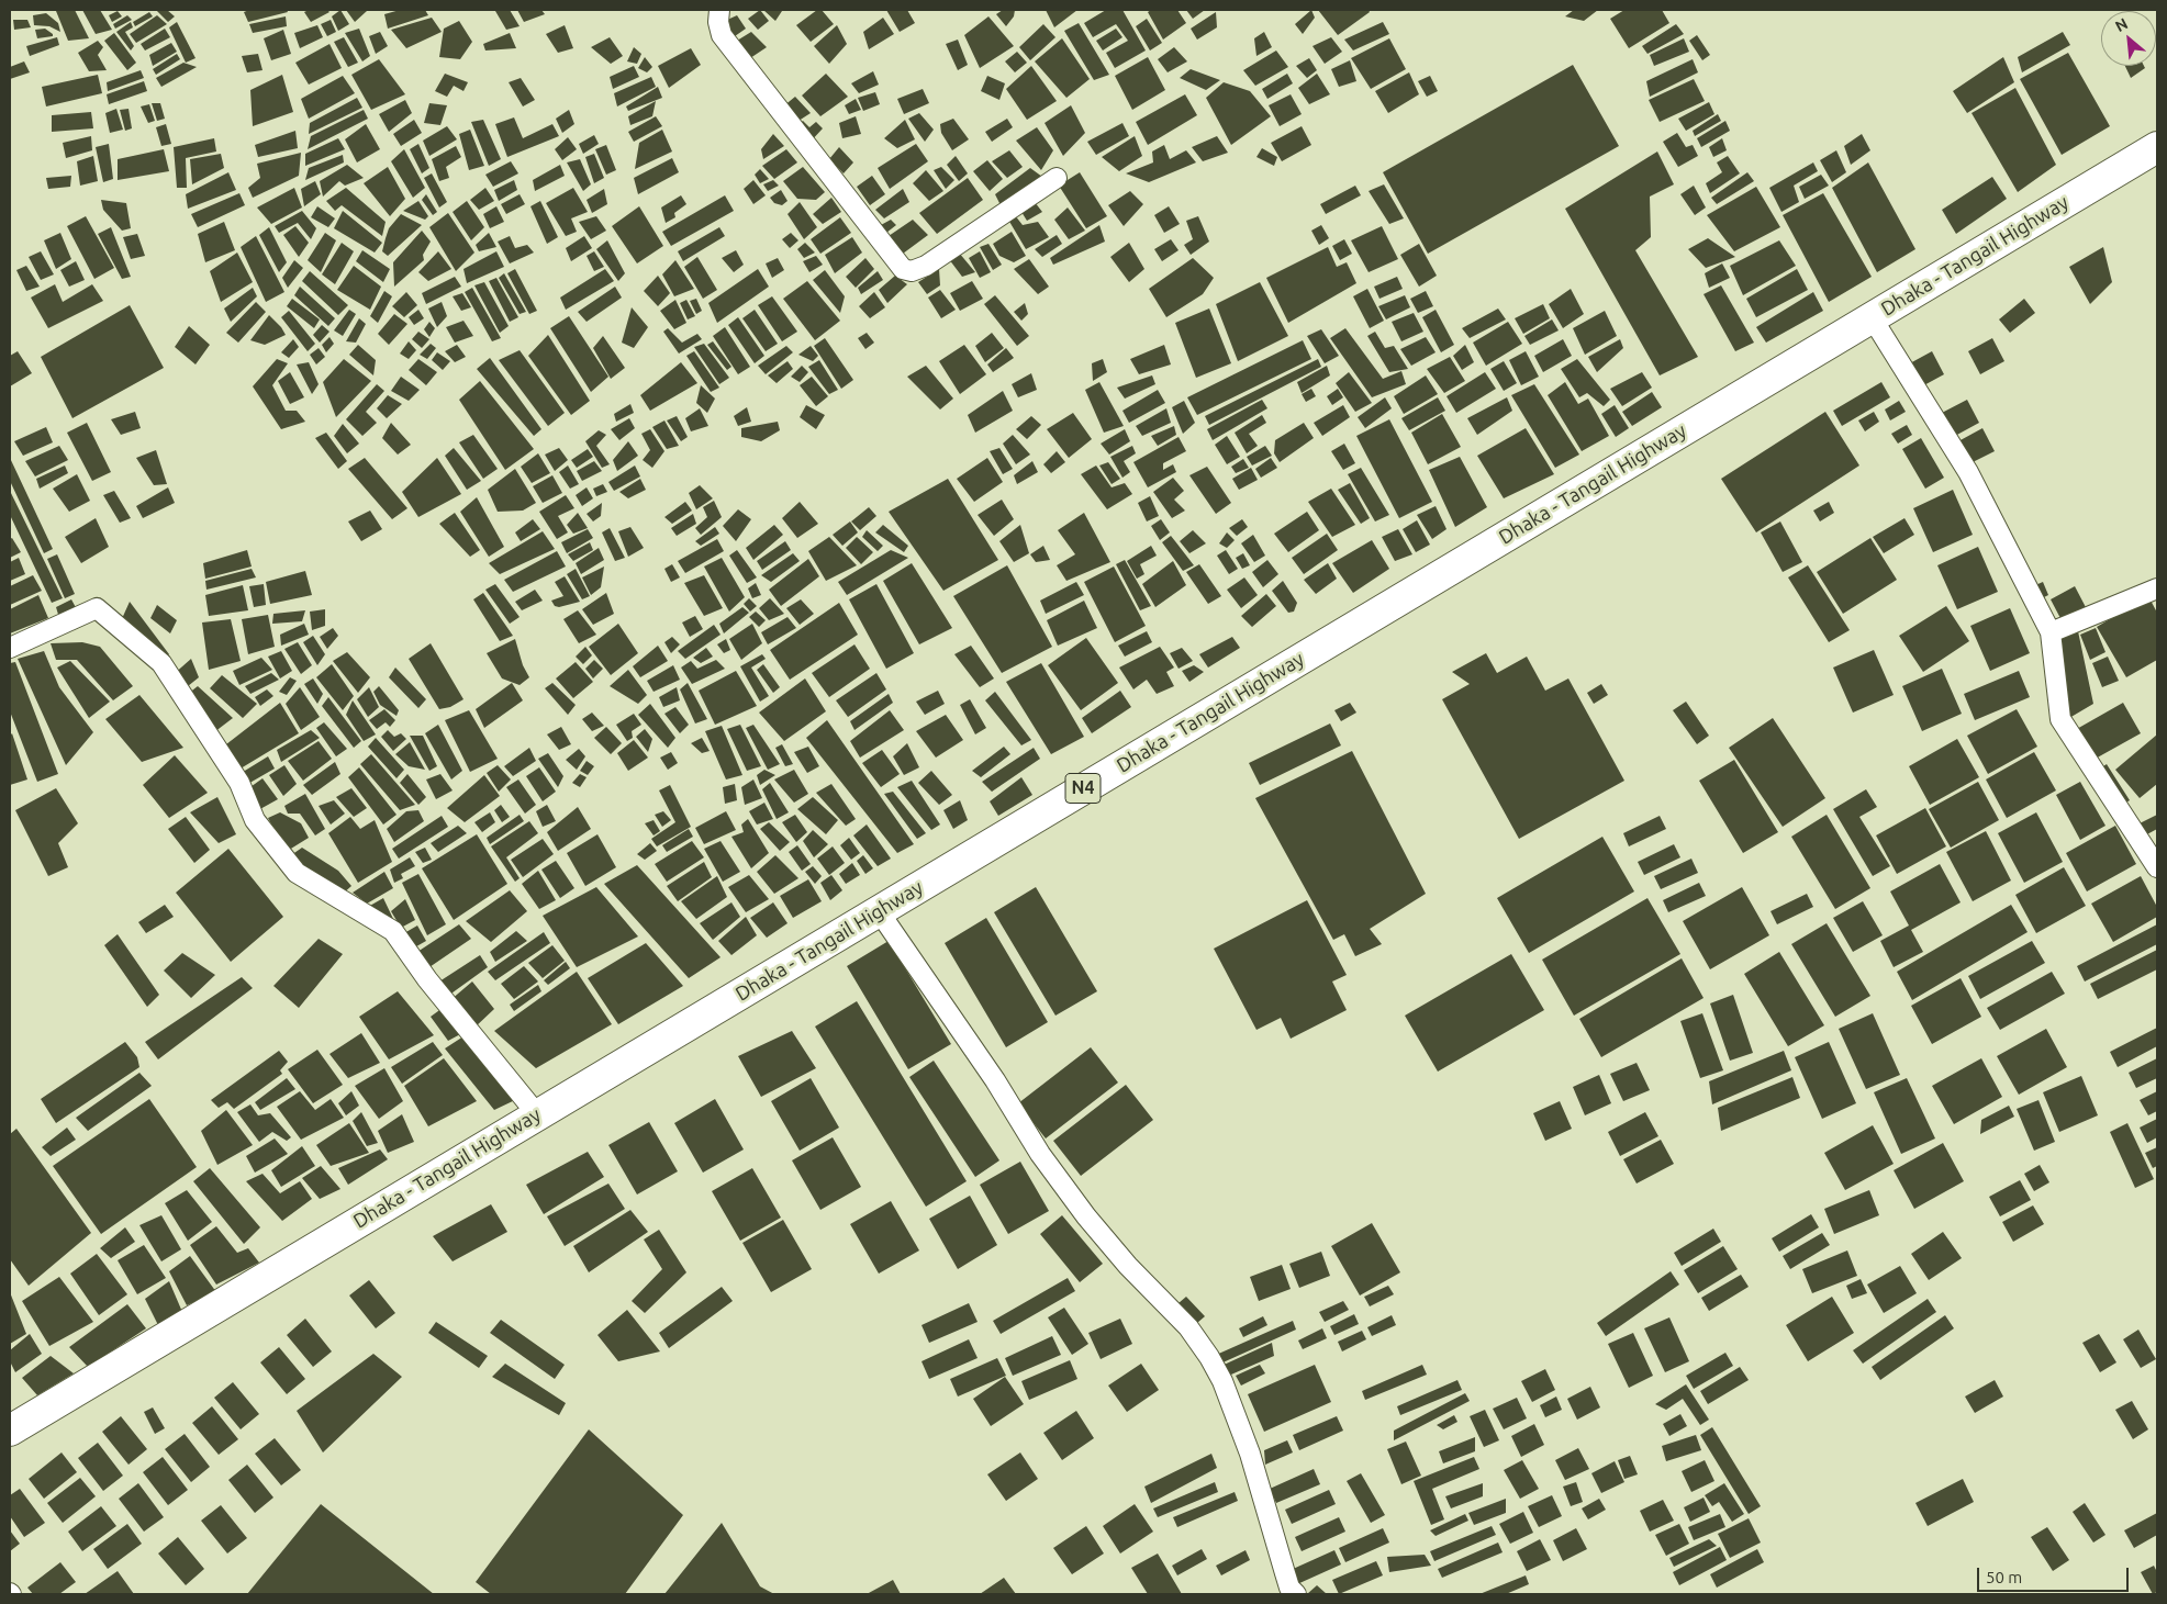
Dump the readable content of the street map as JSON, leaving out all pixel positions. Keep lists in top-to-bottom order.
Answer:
{
  "streets": {
    "highway": ["Dhaka - Tangail Highway", "N4"]
  },
  "scale_bar": "50 m",
  "north": "top left"
}
